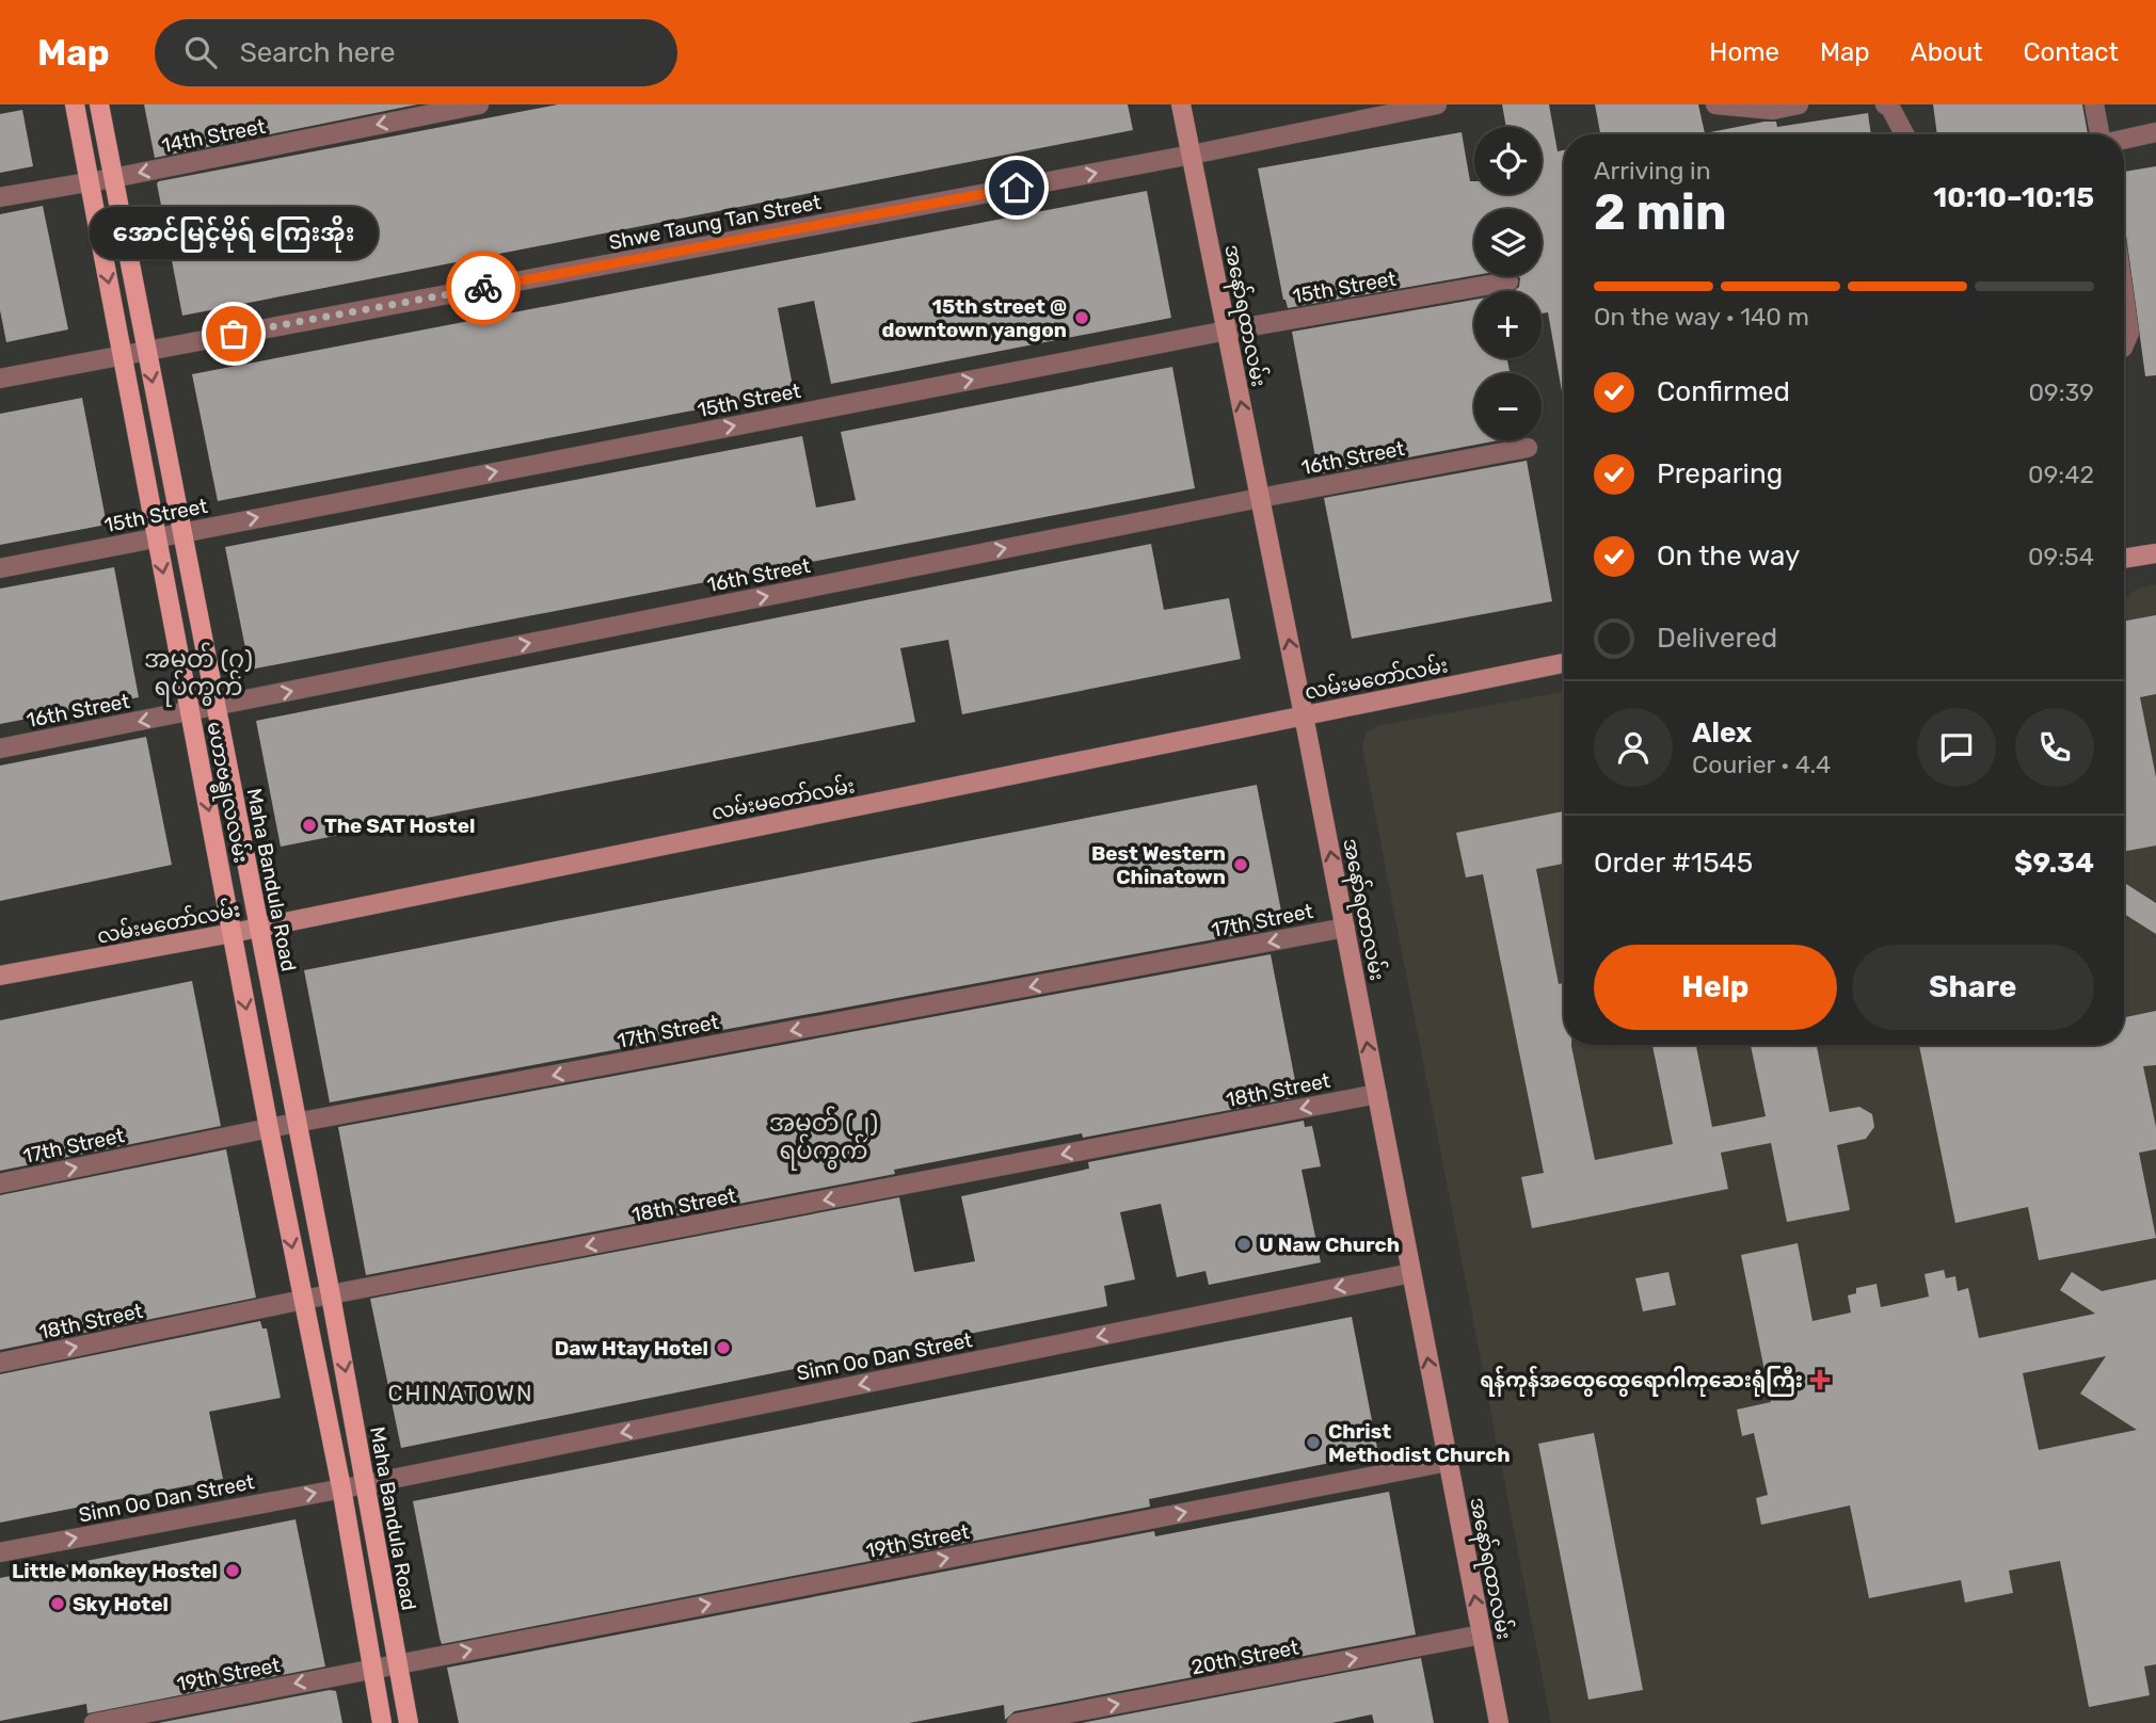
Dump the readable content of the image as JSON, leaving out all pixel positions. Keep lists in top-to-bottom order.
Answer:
{
  "streets": {
    "main road": [
      "အနော်ရထာလမ်း",
      "လမ်းမတော်လမ်း",
      "မဟာဗန္ဓုလလမ်း",
      "Maha Bandula Road"
    ],
    "street": [
      "14th Street",
      "Shwe Taung Tan Street",
      "15th Street",
      "16th Street",
      "17th Street",
      "18th Street",
      "Sinn Oo Dan Street",
      "19th Street",
      "20th Street"
    ]
  },
  "crossings": [
    ["14th Street", "မဟာဗန္ဓုလလမ်း"],
    ["14th Street", "Maha Bandula Road"],
    ["Shwe Taung Tan Street", "အနော်ရထာလမ်း"],
    ["Shwe Taung Tan Street", "မဟာဗန္ဓုလလမ်း"],
    ["Shwe Taung Tan Street", "Maha Bandula Road"],
    ["15th Street", "အနော်ရထာလမ်း"],
    ["15th Street", "မဟာဗန္ဓုလလမ်း"],
    ["15th Street", "Maha Bandula Road"],
    ["အနော်ရထာလမ်း", "16th Street"],
    ["အနော်ရထာလမ်း", "လမ်းမတော်လမ်း"],
    ["အနော်ရထာလမ်း", "17th Street"],
    ["အနော်ရထာလမ်း", "18th Street"],
    ["အနော်ရထာလမ်း", "Sinn Oo Dan Street"],
    ["အနော်ရထာလမ်း", "19th Street"],
    ["အနော်ရထာလမ်း", "20th Street"],
    ["16th Street", "မဟာဗန္ဓုလလမ်း"],
    ["16th Street", "Maha Bandula Road"],
    ["လမ်းမတော်လမ်း", "မဟာဗန္ဓုလလမ်း"],
    ["လမ်းမတော်လမ်း", "Maha Bandula Road"],
    ["မဟာဗန္ဓုလလမ်း", "17th Street"],
    ["မဟာဗန္ဓုလလမ်း", "18th Street"],
    ["မဟာဗန္ဓုလလမ်း", "Sinn Oo Dan Street"],
    ["မဟာဗန္ဓုလလမ်း", "19th Street"],
    ["Maha Bandula Road", "17th Street"],
    ["Maha Bandula Road", "18th Street"],
    ["Maha Bandula Road", "Sinn Oo Dan Street"],
    ["Maha Bandula Road", "19th Street"]
  ],
  "one_way": [
    "14th Street",
    "Shwe Taung Tan Street",
    "15th Street",
    "အနော်ရထာလမ်း",
    "မဟာဗန္ဓုလလမ်း",
    "20th Street"
  ],
  "districts": ["အမှတ် (၇) ရပ်ကွက်", "အမှတ် (၂) ရပ်ကွက်", "CHINATOWN"],
  "places": {
    "other": [
      "15th street @ downtown yangon",
      "အောင်မြင့်မိုရ် ကြေးအိုး",
      "The SAT Hostel",
      "Best Western Chinatown",
      "U Naw Church",
      "Daw Htay Hotel",
      "Christ Methodist Church",
      "Little Monkey Hostel",
      "Sky Hotel"
    ],
    "health": ["ရန်ကုန်အထွေထွေရောဂါကုဆေးရုံကြီး"]
  },
  "page": {
    "header": "Map",
    "search": "Search here",
    "nav": [
      "Home",
      "Map",
      "About",
      "Contact"
    ],
    "map_buttons": ["+", "−"],
    "heading": ["2 min", "Arriving in", "10:10–10:15"],
    "panel": [
      "Alex",
      "Courier · 4.4",
      "Order #1545",
      "$9.34"
    ],
    "bubble": "အောင်မြင့်မိုရ် ကြေးအိုး",
    "bar": "On the way · 140 m",
    "list": [
      ["Confirmed", "09:39"],
      ["Preparing", "09:42"],
      ["On the way", "09:54"],
      "Delivered"
    ],
    "buttons": ["Help", "Share"]
  }
}
